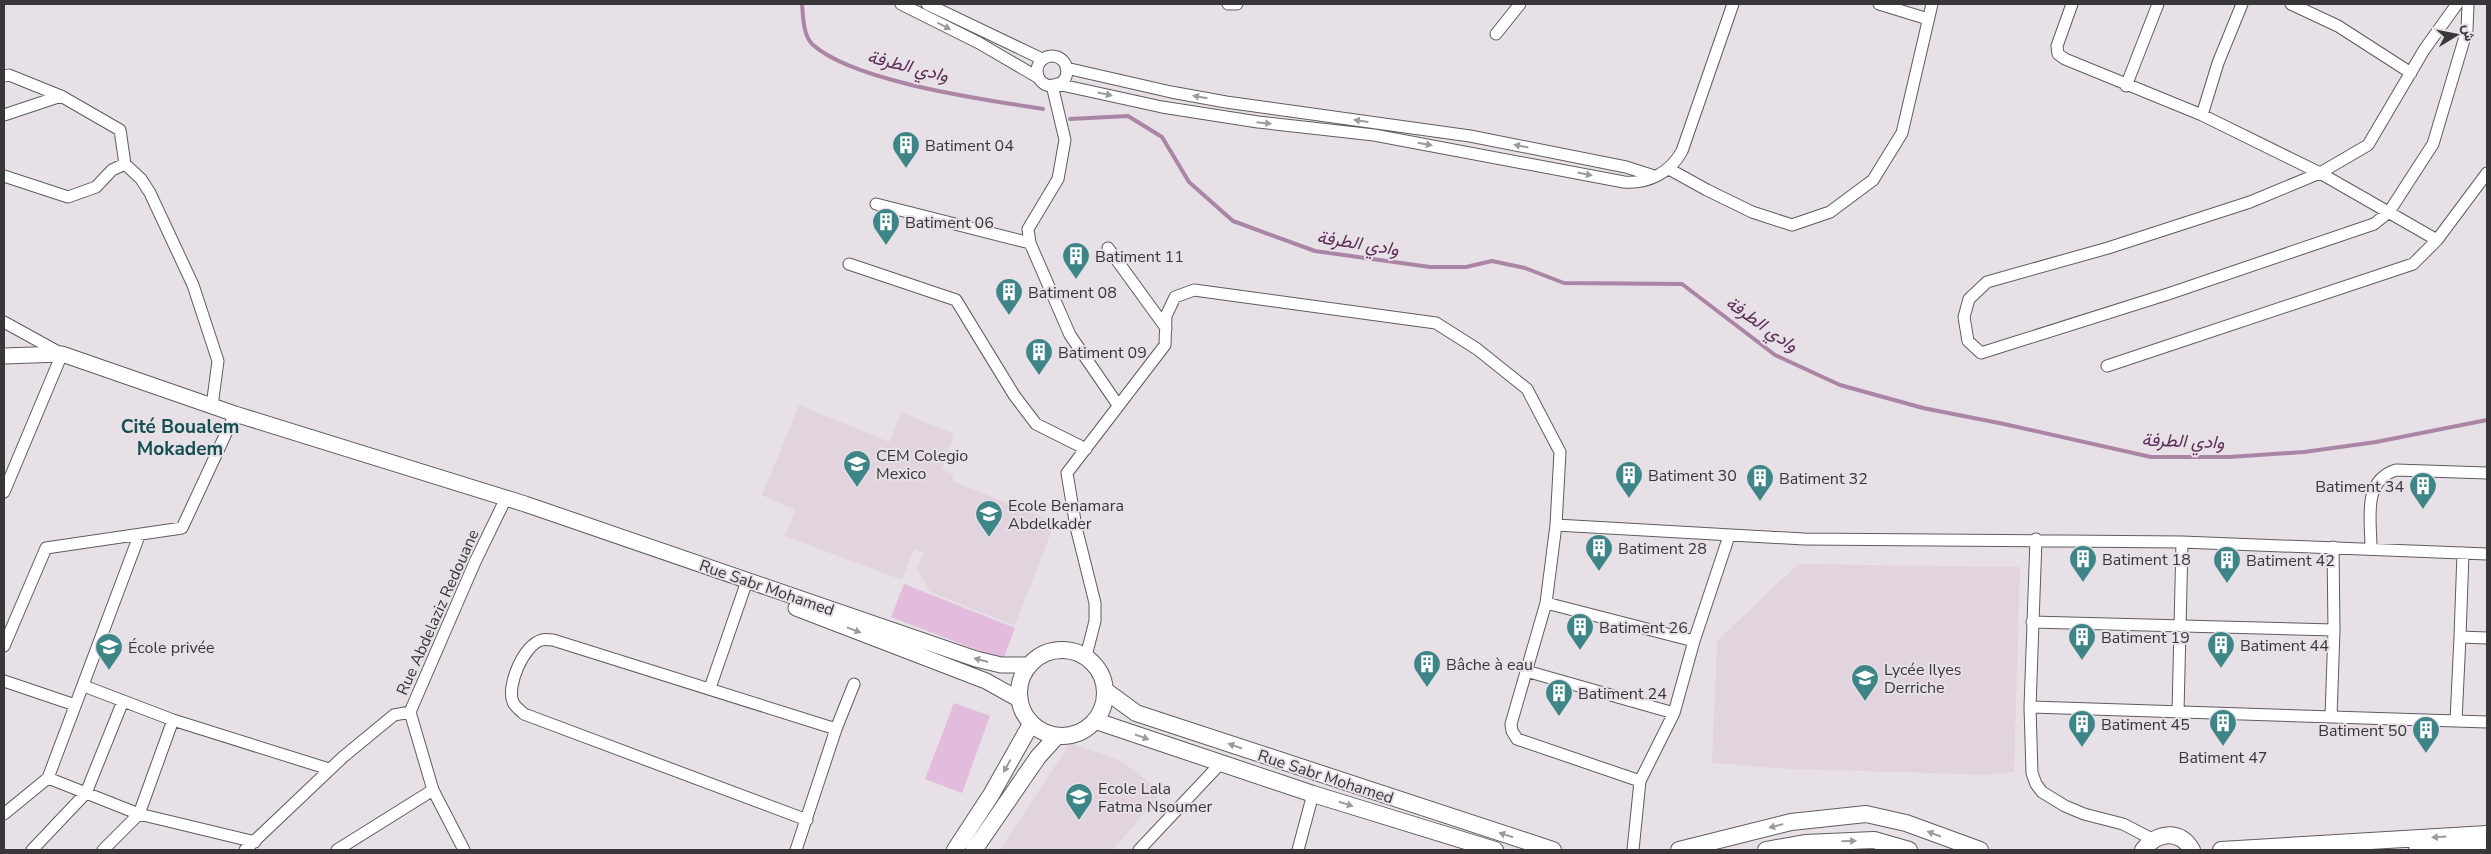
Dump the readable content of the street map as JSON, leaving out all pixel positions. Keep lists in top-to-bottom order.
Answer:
{
  "streets": {
    "main road": ["Rue Sabr Mohamed"],
    "street": ["Rue Abdelaziz Redouane"]
  },
  "crossings": [
    ["Rue Sabr Mohamed", "Rue Abdelaziz Redouane"]
  ],
  "districts": ["Cité Boualem Mokadem"],
  "water": ["وادي الطرفة"],
  "places": {
    "building": [
      "Batiment 04",
      "Batiment 06",
      "Batiment 11",
      "Batiment 08",
      "Batiment 09",
      "Batiment 30",
      "Batiment 32",
      "Batiment 34",
      "Batiment 28",
      "Batiment 18",
      "Batiment 42",
      "Batiment 26",
      "Batiment 19",
      "Batiment 44",
      "Bâche à eau",
      "Batiment 24",
      "Batiment 47",
      "Batiment 45",
      "Batiment 50"
    ],
    "school or university": [
      "CEM Colegio Mexico",
      "Ecole Benamara Abdelkader",
      "École privée",
      "Lycée Ilyes Derriche",
      "Ecole Lala Fatma Nsoumer"
    ]
  },
  "north": "right"
}
